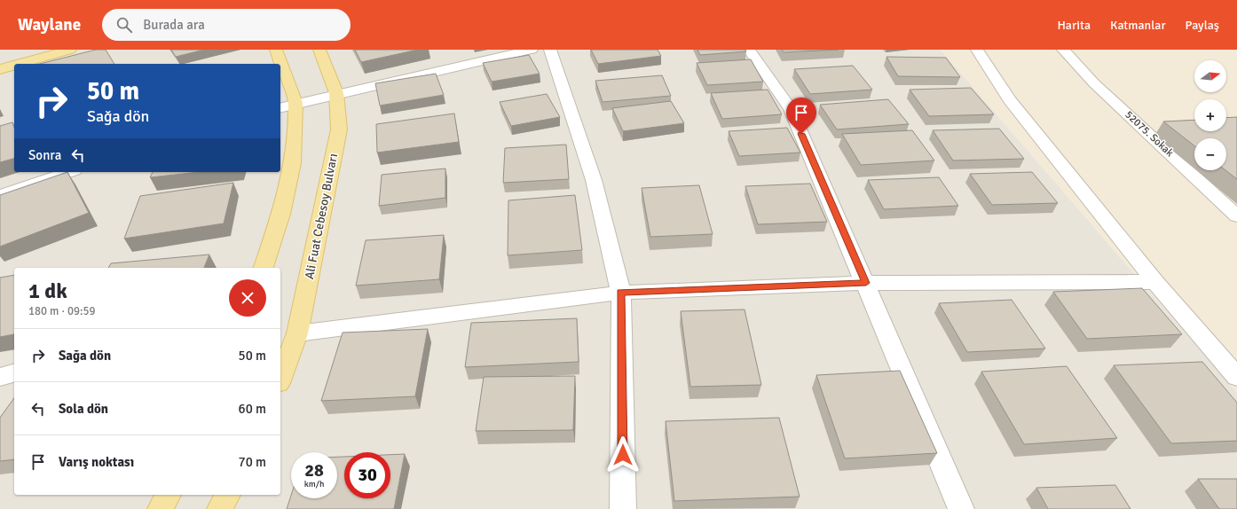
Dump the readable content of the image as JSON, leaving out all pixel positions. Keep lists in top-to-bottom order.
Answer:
{
  "streets": {
    "main road": ["Ali Fuat Cebesoy Bulvarı"],
    "street": ["52075. Sokak"]
  },
  "north": "right",
  "page": {
    "header": "Waylane",
    "search": "Burada ara",
    "nav": ["Harita", "Katmanlar", "Paylaş"],
    "map_buttons": ["+", "−"],
    "turn": ["50 m", "Sağa dön"],
    "then": "Sonra",
    "heading": ["1 dk", "180 m · 09:59"],
    "list": [
      {
        "name": "Sağa dön",
        "value": "50 m"
      },
      {
        "name": "Sola dön",
        "value": "60 m"
      },
      {
        "name": "Varış noktası",
        "value": "70 m"
      }
    ],
    "speed": "28 km/h",
    "limit": "30"
  }
}
